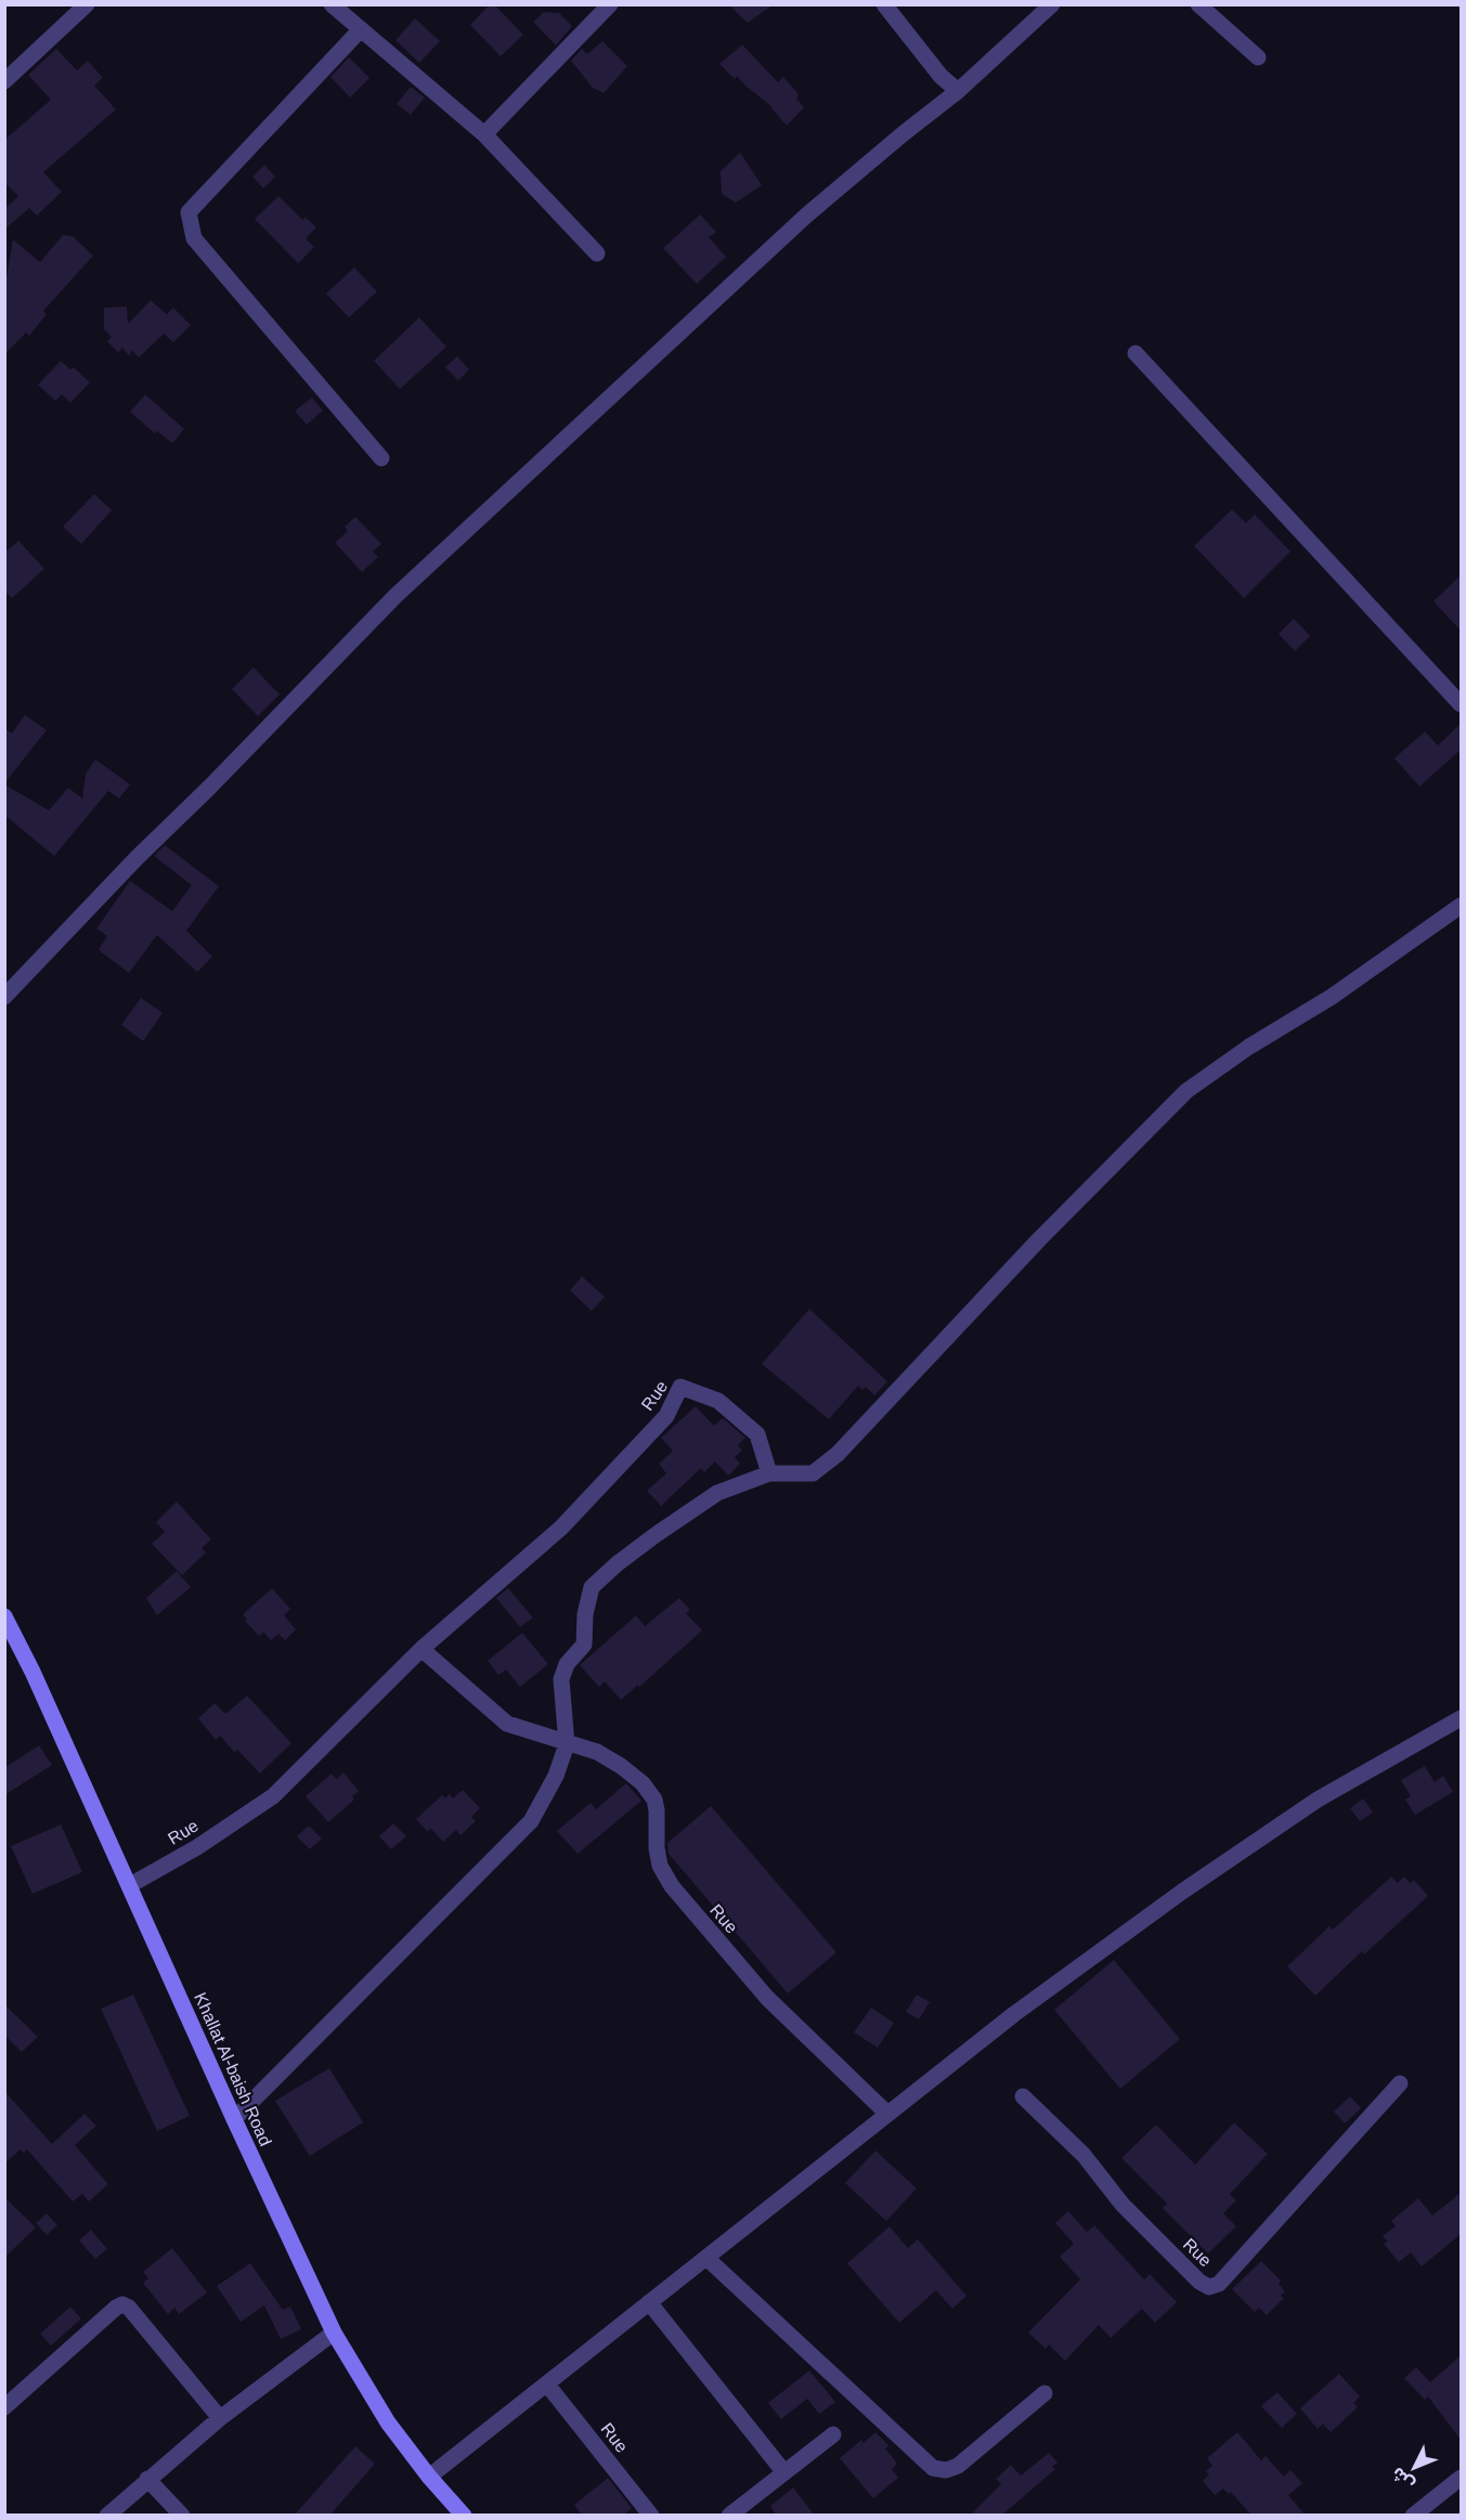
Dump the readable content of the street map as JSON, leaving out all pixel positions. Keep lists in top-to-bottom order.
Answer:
{
  "streets": {
    "street": ["Rue", "Khallat Al-baish Road"]
  },
  "crossings": [
    ["Rue", "Khallat Al-baish Road"]
  ],
  "north": "bottom left"
}
